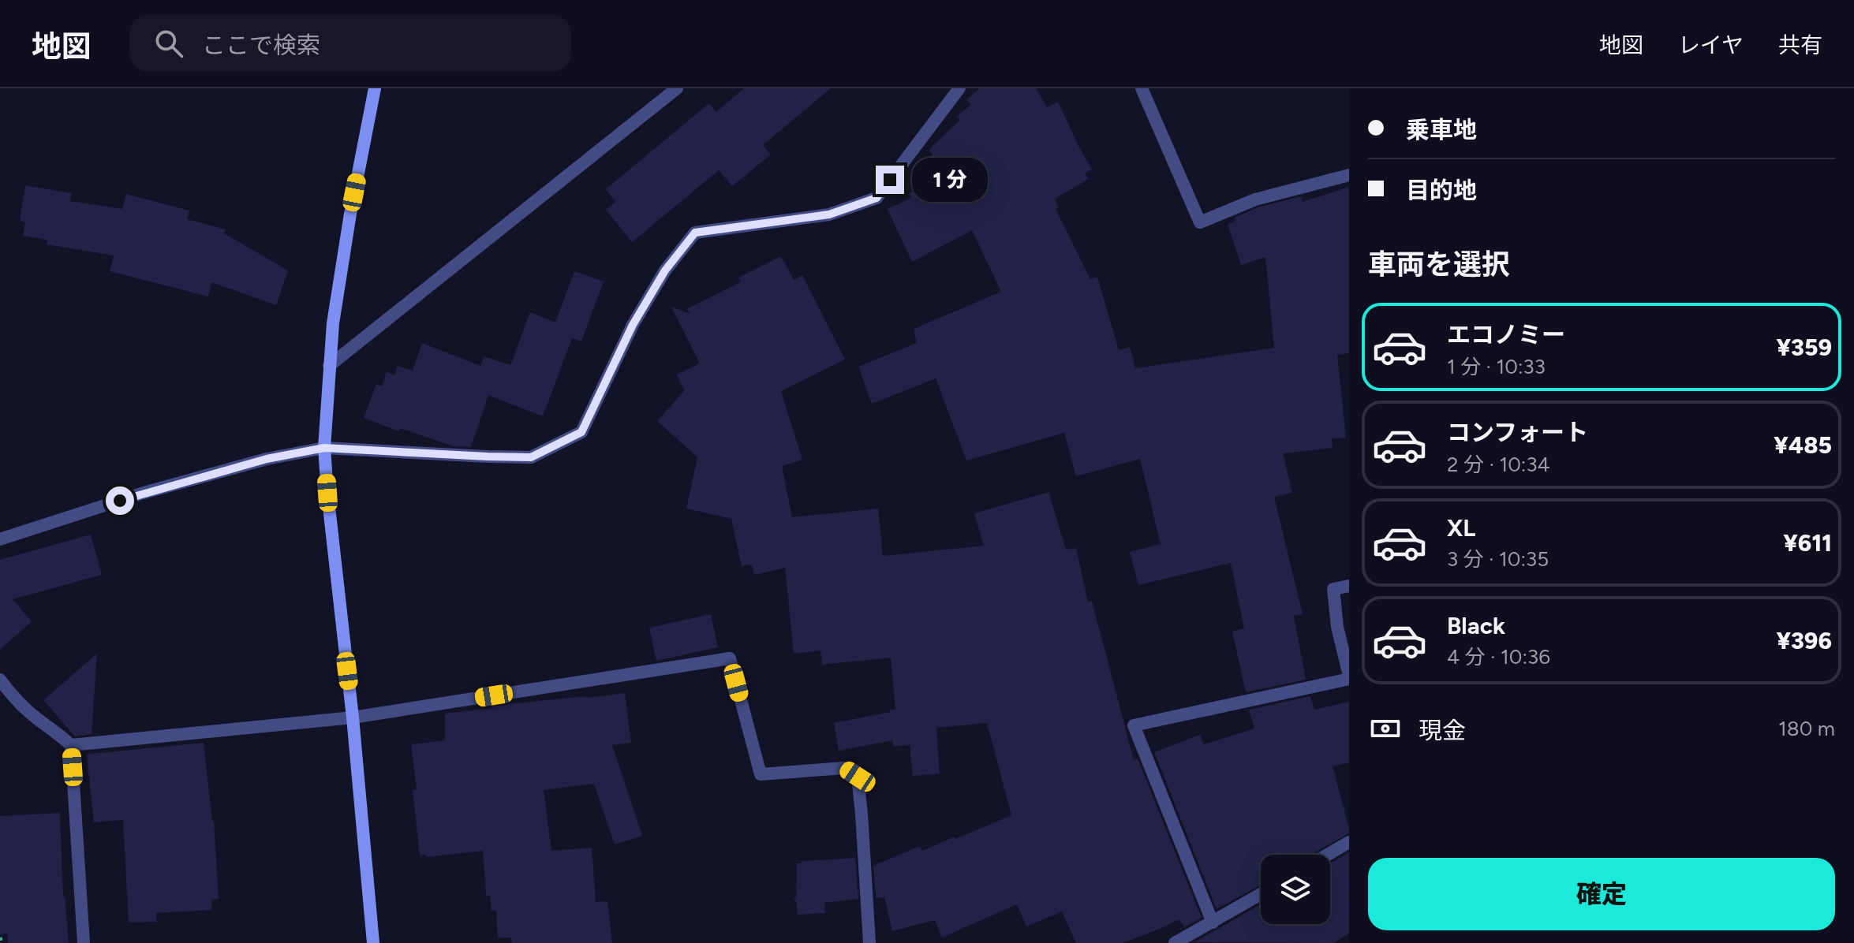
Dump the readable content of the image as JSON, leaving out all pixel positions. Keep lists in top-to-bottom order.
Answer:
{
  "page": {
    "header": "地図",
    "search": "ここで検索",
    "nav": ["地図", "レイヤ", "共有"],
    "banner": ["乗車地", "目的地"],
    "bubble": "1 分",
    "heading": "車両を選択",
    "list": [
      {
        "name": "エコノミー",
        "note": "1 分 · 10:33",
        "value": "¥359"
      },
      {
        "name": "コンフォート",
        "note": "2 分 · 10:34",
        "value": "¥485"
      },
      {
        "name": "XL",
        "note": "3 分 · 10:35",
        "value": "¥611"
      },
      {
        "name": "Black",
        "note": "4 分 · 10:36",
        "value": "¥396"
      }
    ],
    "pay": ["現金", "180 m"],
    "buttons": "確定"
  }
}
